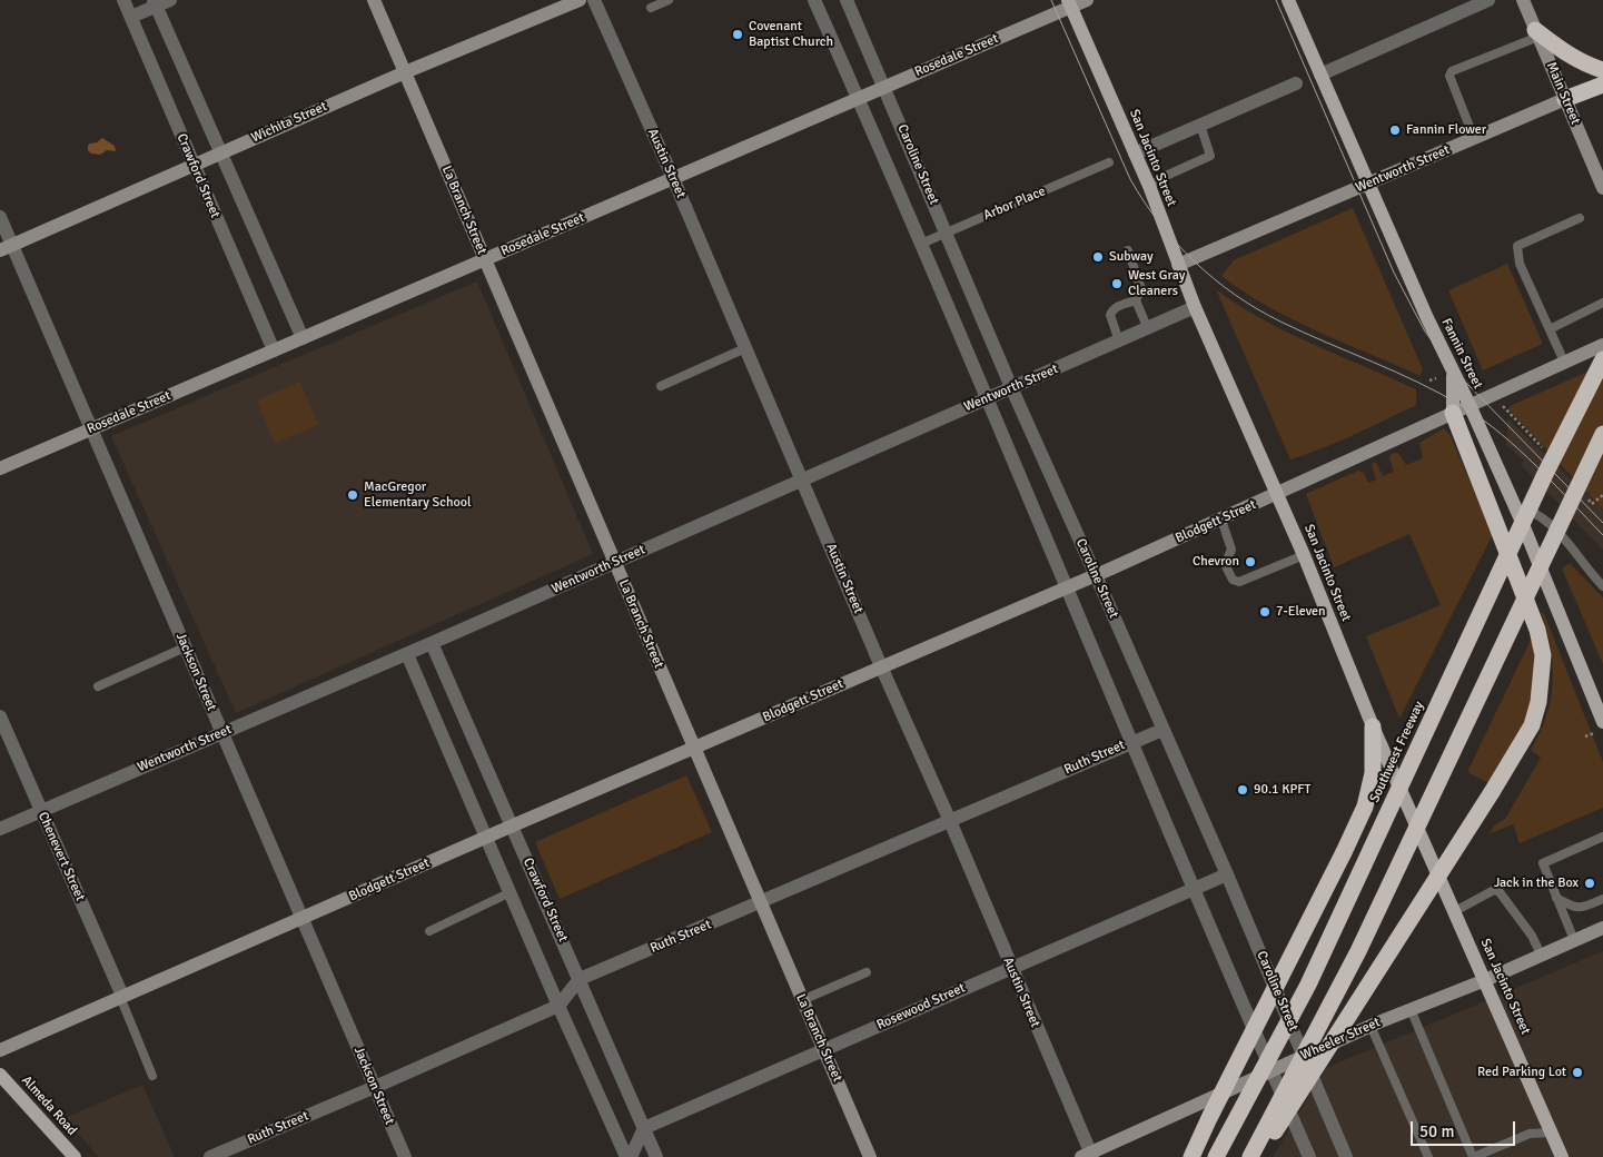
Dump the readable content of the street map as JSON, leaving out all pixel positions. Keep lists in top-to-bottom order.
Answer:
{
  "streets": {
    "highway": ["Southwest Freeway"],
    "main road": ["San Jacinto Street", "Fannin Street", "Almeda Road"],
    "street": [
      "Rosedale Street",
      "Main Street",
      "Wichita Street",
      "Austin Street",
      "Caroline Street",
      "Wentworth Street",
      "Crawford Street",
      "La Branch Street",
      "Blodgett Street",
      "Jackson Street",
      "Ruth Street",
      "Chenevert Street",
      "Rosewood Street",
      "Wheeler Street"
    ],
    "lane": ["Arbor Place"]
  },
  "crossings": [
    ["Rosedale Street", "San Jacinto Street"],
    ["Rosedale Street", "Austin Street"],
    ["Rosedale Street", "Caroline Street"],
    ["Rosedale Street", "Crawford Street"],
    ["Rosedale Street", "La Branch Street"],
    ["Rosedale Street", "Jackson Street"],
    ["Main Street", "Wentworth Street"],
    ["Wichita Street", "Crawford Street"],
    ["Wichita Street", "La Branch Street"],
    ["Wichita Street", "Jackson Street"],
    ["San Jacinto Street", "Wentworth Street"],
    ["San Jacinto Street", "Blodgett Street"],
    ["San Jacinto Street", "Wheeler Street"],
    ["Austin Street", "Wentworth Street"],
    ["Austin Street", "Blodgett Street"],
    ["Austin Street", "Ruth Street"],
    ["Austin Street", "Rosewood Street"],
    ["Austin Street", "Wheeler Street"],
    ["Caroline Street", "Wentworth Street"],
    ["Caroline Street", "Arbor Place"],
    ["Caroline Street", "Blodgett Street"],
    ["Caroline Street", "Ruth Street"],
    ["Caroline Street", "Rosewood Street"],
    ["Caroline Street", "Wheeler Street"],
    ["Wentworth Street", "Crawford Street"],
    ["Wentworth Street", "La Branch Street"],
    ["Wentworth Street", "Fannin Street"],
    ["Wentworth Street", "Jackson Street"],
    ["Wentworth Street", "Chenevert Street"],
    ["Crawford Street", "Blodgett Street"],
    ["Crawford Street", "Ruth Street"],
    ["Crawford Street", "Rosewood Street"],
    ["La Branch Street", "Blodgett Street"],
    ["La Branch Street", "Ruth Street"],
    ["La Branch Street", "Rosewood Street"],
    ["Fannin Street", "Blodgett Street"],
    ["Blodgett Street", "Jackson Street"],
    ["Blodgett Street", "Chenevert Street"],
    ["Jackson Street", "Ruth Street"]
  ],
  "places": [
    "Covenant Baptist Church",
    "Fannin Flower",
    "Subway",
    "West Gray Cleaners",
    "MacGregor Elementary School",
    "Chevron",
    "7-Eleven",
    "90.1 KPFT",
    "Jack in the Box",
    "Red Parking Lot"
  ],
  "scale_bar": "50 m"
}
